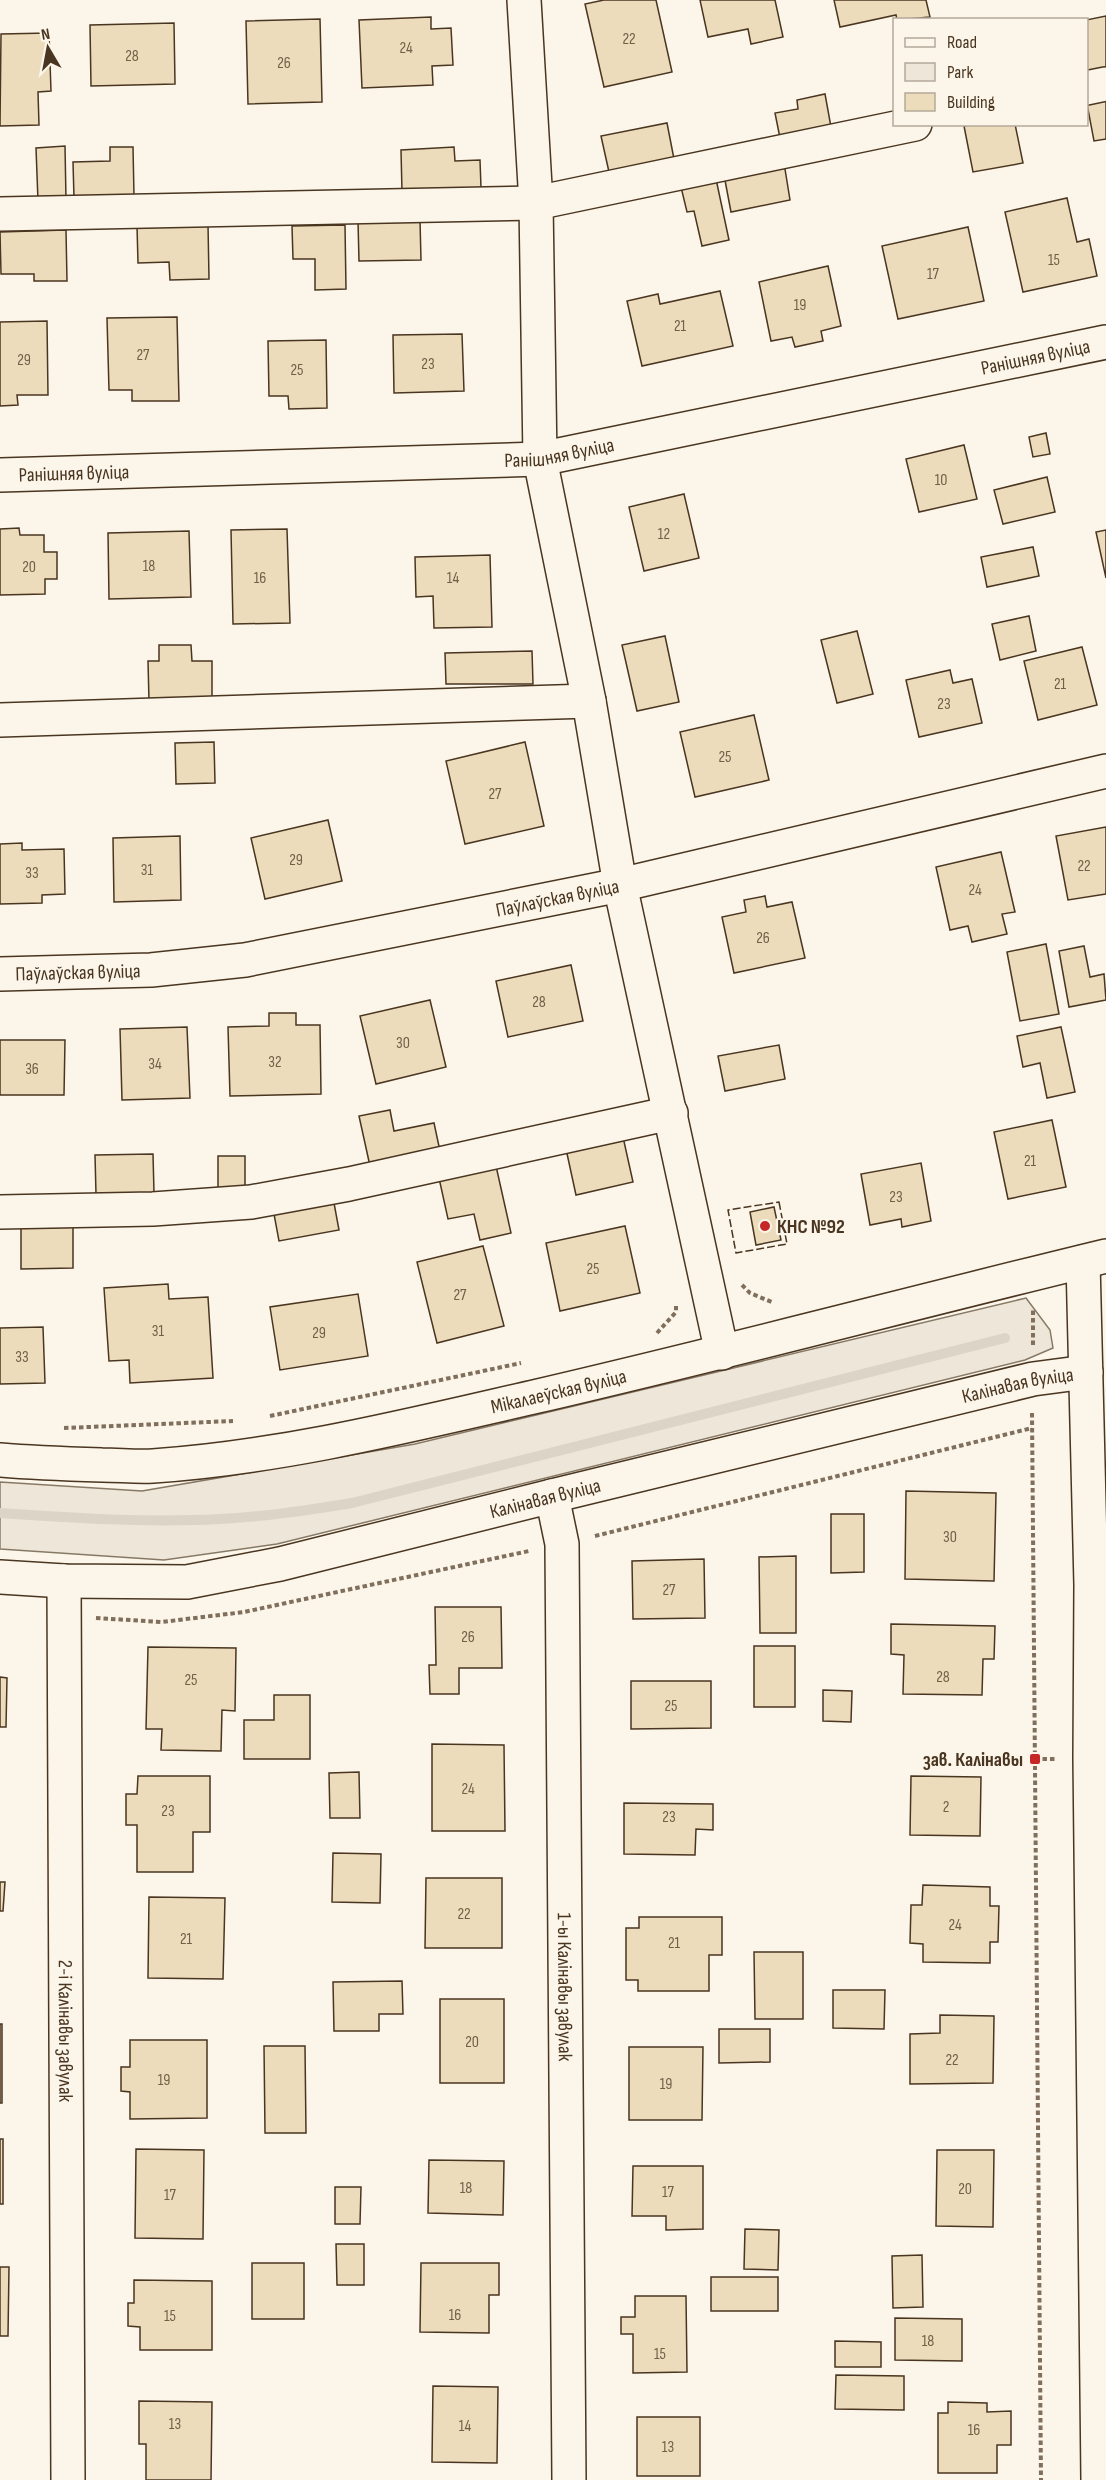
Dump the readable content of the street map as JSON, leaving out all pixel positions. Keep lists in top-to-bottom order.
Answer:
{
  "streets": {
    "street": [
      "Ранішняя вуліца",
      "Паўлаўская вуліца",
      "Калінавая вуліца",
      "Мікалаеўская вуліца",
      "1-ы Калінавы завулак",
      "2-і Калінавы завулак"
    ]
  },
  "crossings": [
    ["Калінавая вуліца", "1-ы Калінавы завулак"],
    ["Калінавая вуліца", "2-і Калінавы завулак"]
  ],
  "places": {
    "other": ["КНС №92"],
    "transit": ["зав. Калінавы"]
  },
  "house_numbers": [
    "22",
    "24",
    "28",
    "26",
    "15",
    "17",
    "19",
    "21",
    "27",
    "29",
    "23",
    "25",
    "10",
    "12",
    "18",
    "20",
    "16",
    "14",
    "21",
    "23",
    "25",
    "27",
    "29",
    "22",
    "31",
    "33",
    "24",
    "26",
    "28",
    "30",
    "32",
    "34",
    "36",
    "21",
    "23",
    "25",
    "27",
    "31",
    "29",
    "33",
    "30",
    "27",
    "26",
    "28",
    "25",
    "25",
    "24",
    "2",
    "23",
    "23",
    "22",
    "24",
    "21",
    "21",
    "20",
    "22",
    "19",
    "19",
    "18",
    "20",
    "17",
    "17",
    "16",
    "15",
    "18",
    "15",
    "13",
    "14",
    "16",
    "13"
  ],
  "legend": ["Road", "Park", "Building"],
  "north": "top"
}
